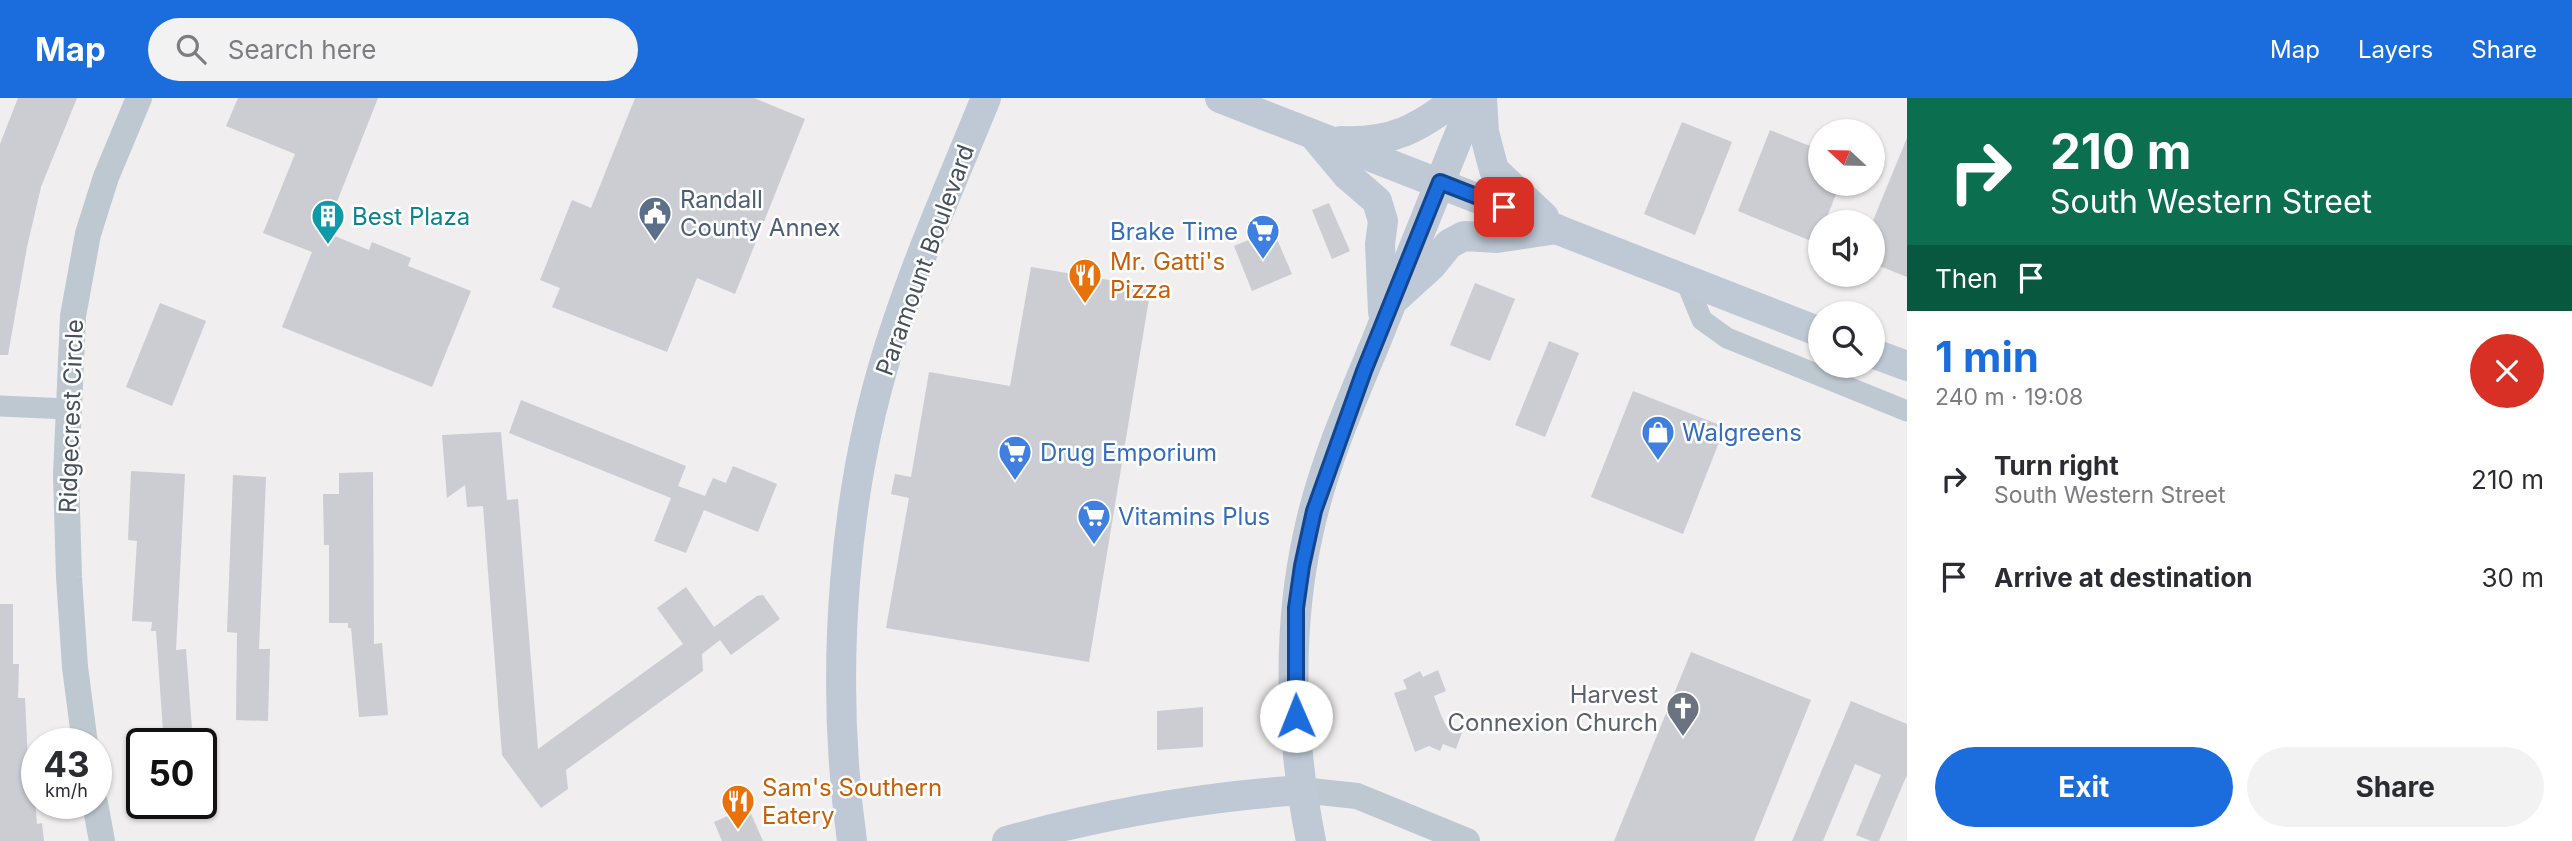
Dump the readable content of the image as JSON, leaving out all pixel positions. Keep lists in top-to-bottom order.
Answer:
{
  "streets": {
    "main road": ["Paramount Boulevard"],
    "street": ["Ridgecrest Circle"]
  },
  "places": {
    "public building": ["Randall County Annex"],
    "building": ["Best Plaza"],
    "supermarket": ["Brake Time", "Drug Emporium", "Vitamins Plus"],
    "restaurant": ["Mr. Gatti's Pizza", "Sam's Southern Eatery"],
    "shop": ["Walgreens"],
    "church": ["Harvest Connexion Church"]
  },
  "north": "left",
  "page": {
    "header": "Map",
    "search": "Search here",
    "nav": ["Map", "Layers", "Share"],
    "turn": ["210 m", "South Western Street"],
    "then": "Then",
    "heading": ["1 min", "240 m · 19:08"],
    "list": [
      {
        "name": "Turn right",
        "note": "South Western Street",
        "value": "210 m"
      },
      {
        "name": "Arrive at destination",
        "value": "30 m"
      }
    ],
    "speed": "43 km/h",
    "limit": "50",
    "buttons": ["Exit", "Share"]
  }
}
